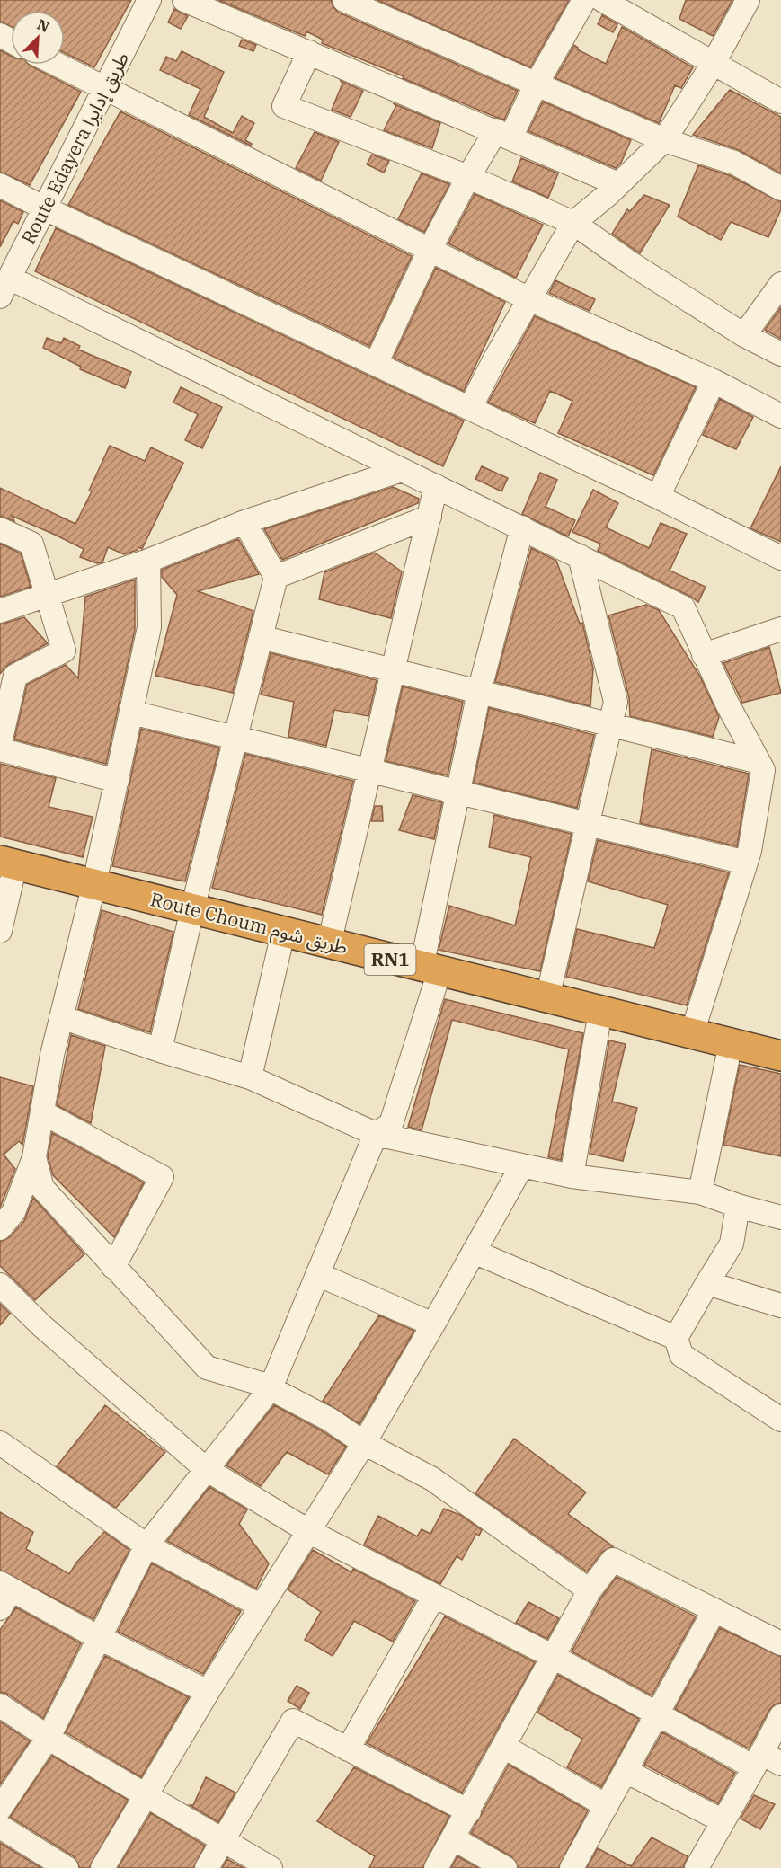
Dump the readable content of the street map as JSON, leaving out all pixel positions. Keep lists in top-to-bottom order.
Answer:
{
  "streets": {
    "highway": ["Route Choum طريق شوم", "RN1"],
    "street": ["Route Edayera طريق إدايرا"]
  },
  "north": "top right"
}
